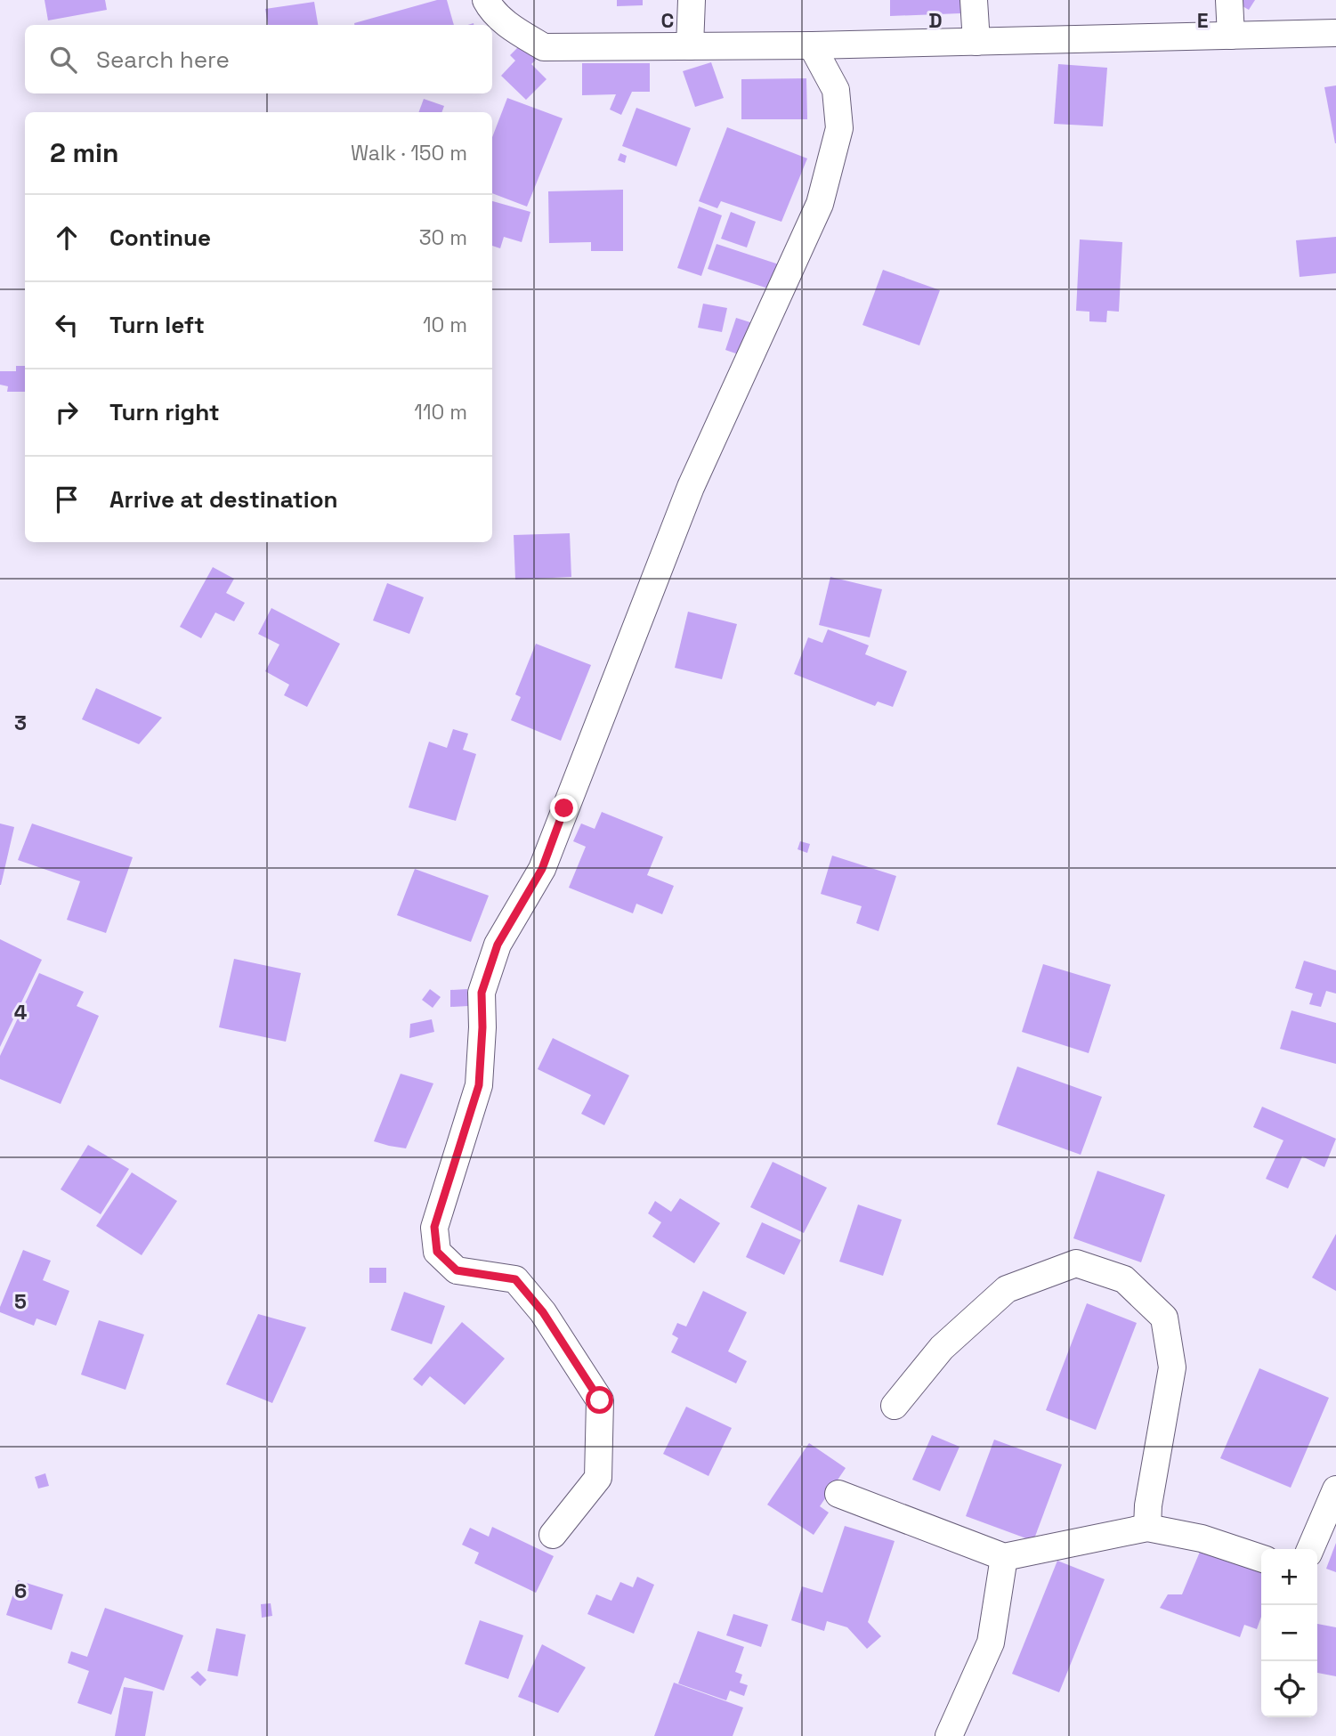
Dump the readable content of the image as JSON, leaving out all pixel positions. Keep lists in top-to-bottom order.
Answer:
{
  "page": {
    "search": "Search here",
    "heading": ["2 min", "Walk · 150 m"],
    "list": [
      ["Continue", "30 m"],
      ["Turn left", "10 m"],
      ["Turn right", "110 m"],
      "Arrive at destination"
    ],
    "map_buttons": ["+", "−"]
  },
  "grid": {
    "columns": ["C", "D", "E"],
    "rows": [
      "3",
      "4",
      "5",
      "6"
    ]
  }
}
